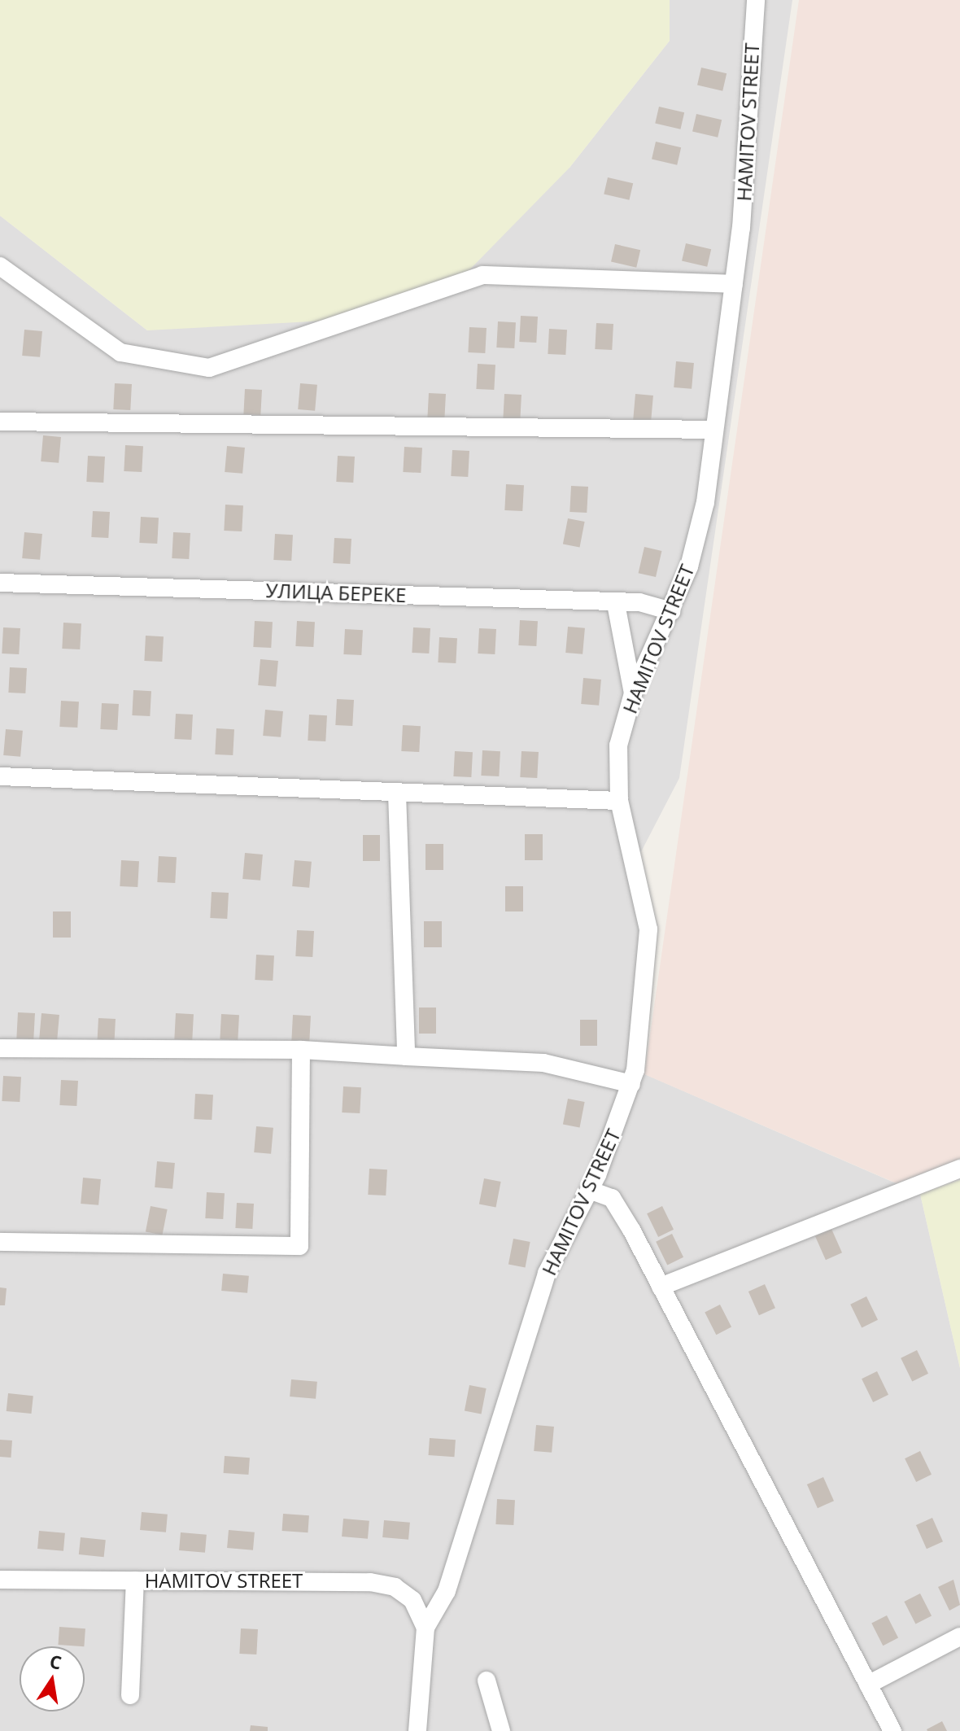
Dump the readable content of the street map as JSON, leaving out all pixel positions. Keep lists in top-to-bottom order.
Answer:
{
  "streets": {
    "street": ["HAMITOV STREET", "УЛИЦА БЕРЕКЕ"]
  },
  "crossings": [
    ["HAMITOV STREET", "УЛИЦА БЕРЕКЕ"]
  ],
  "north": "top"
}
